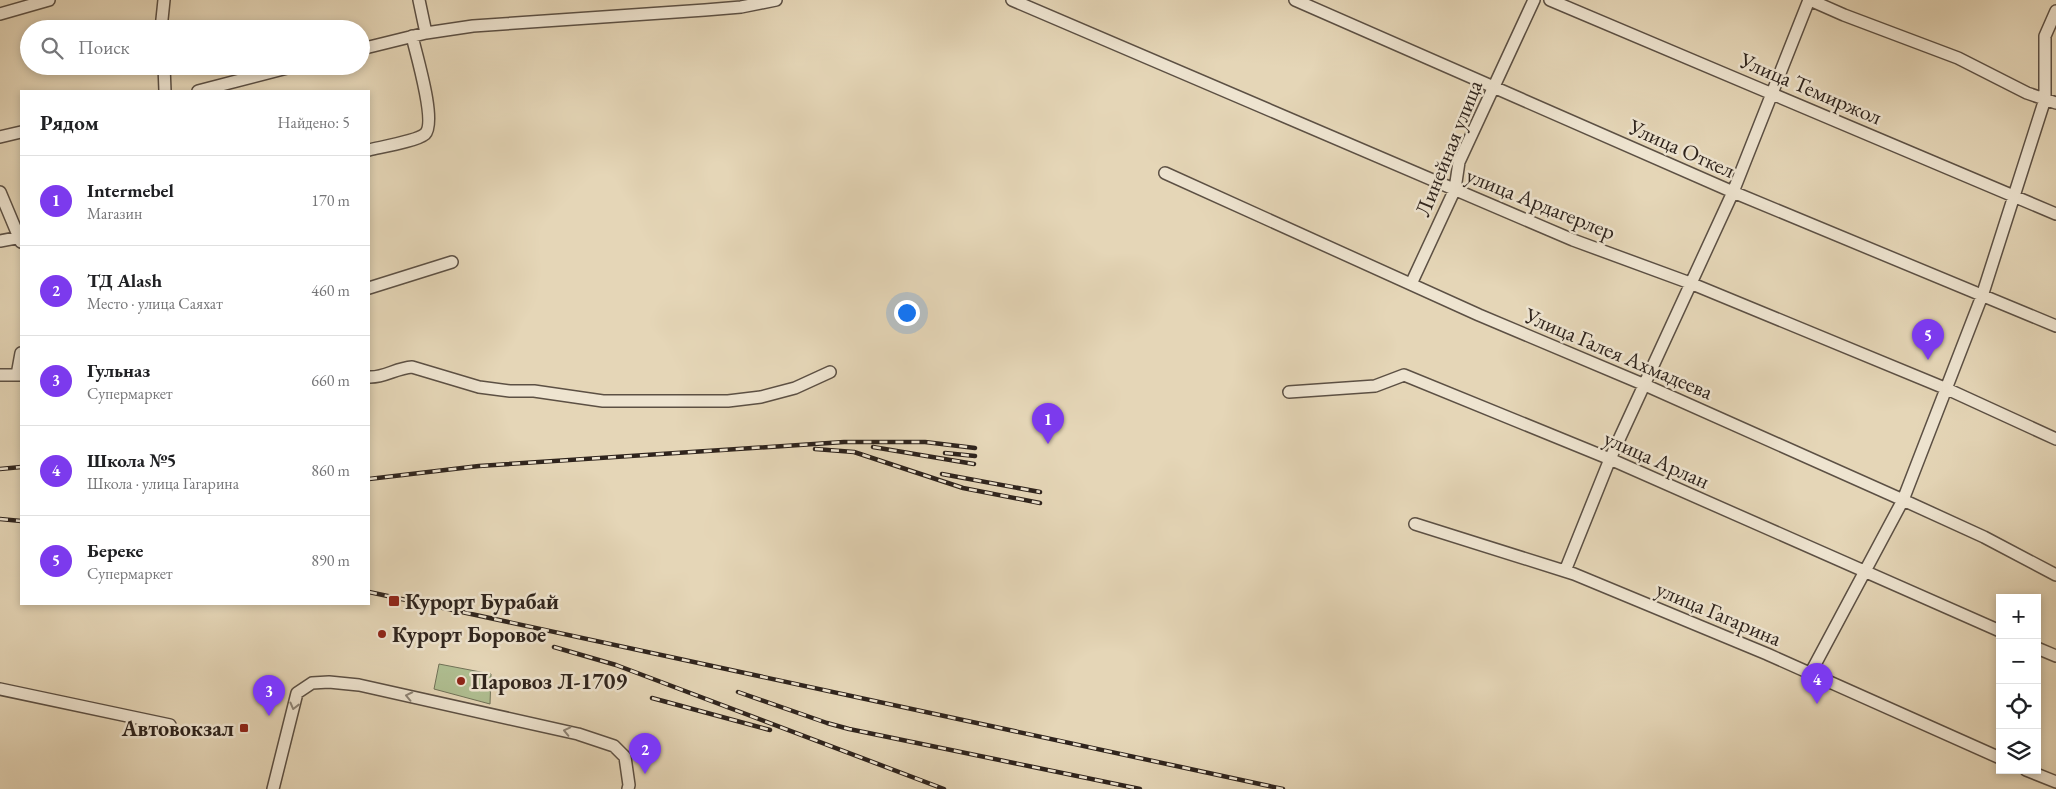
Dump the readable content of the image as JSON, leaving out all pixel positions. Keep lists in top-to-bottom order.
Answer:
{
  "streets": {
    "street": [
      "Улица Темиржол",
      "Линейная улица",
      "Улица Откел",
      "улица Ардагерлер",
      "Улица Галея Ахмадеева",
      "улица Арлан",
      "улица Гагарина"
    ]
  },
  "crossings": [
    ["Линейная улица", "Улица Откел"],
    ["Линейная улица", "улица Ардагерлер"],
    ["Линейная улица", "Улица Галея Ахмадеева"]
  ],
  "places": {
    "transit": ["Курорт Бурабай", "Автовокзал"],
    "other": ["Курорт Боровое", "Паровоз Л-1709"]
  },
  "page": {
    "search": "Поиск",
    "heading": ["Рядом", "Найдено: 5"],
    "list": [
      {
        "mark": "1",
        "name": "Intermebel",
        "note": "Магазин",
        "value": "170 m"
      },
      {
        "mark": "2",
        "name": "ТД Alash",
        "note": "Место · улица Саяхат",
        "value": "460 m"
      },
      {
        "mark": "3",
        "name": "Гульназ",
        "note": "Супермаркет",
        "value": "660 m"
      },
      {
        "mark": "4",
        "name": "Школа №5",
        "note": "Школа · улица Гагарина",
        "value": "860 m"
      },
      {
        "mark": "5",
        "name": "Береке",
        "note": "Супермаркет",
        "value": "890 m"
      }
    ],
    "pins": [
      "5",
      "1",
      "4",
      "3",
      "2"
    ],
    "map_buttons": ["+", "−"]
  }
}
